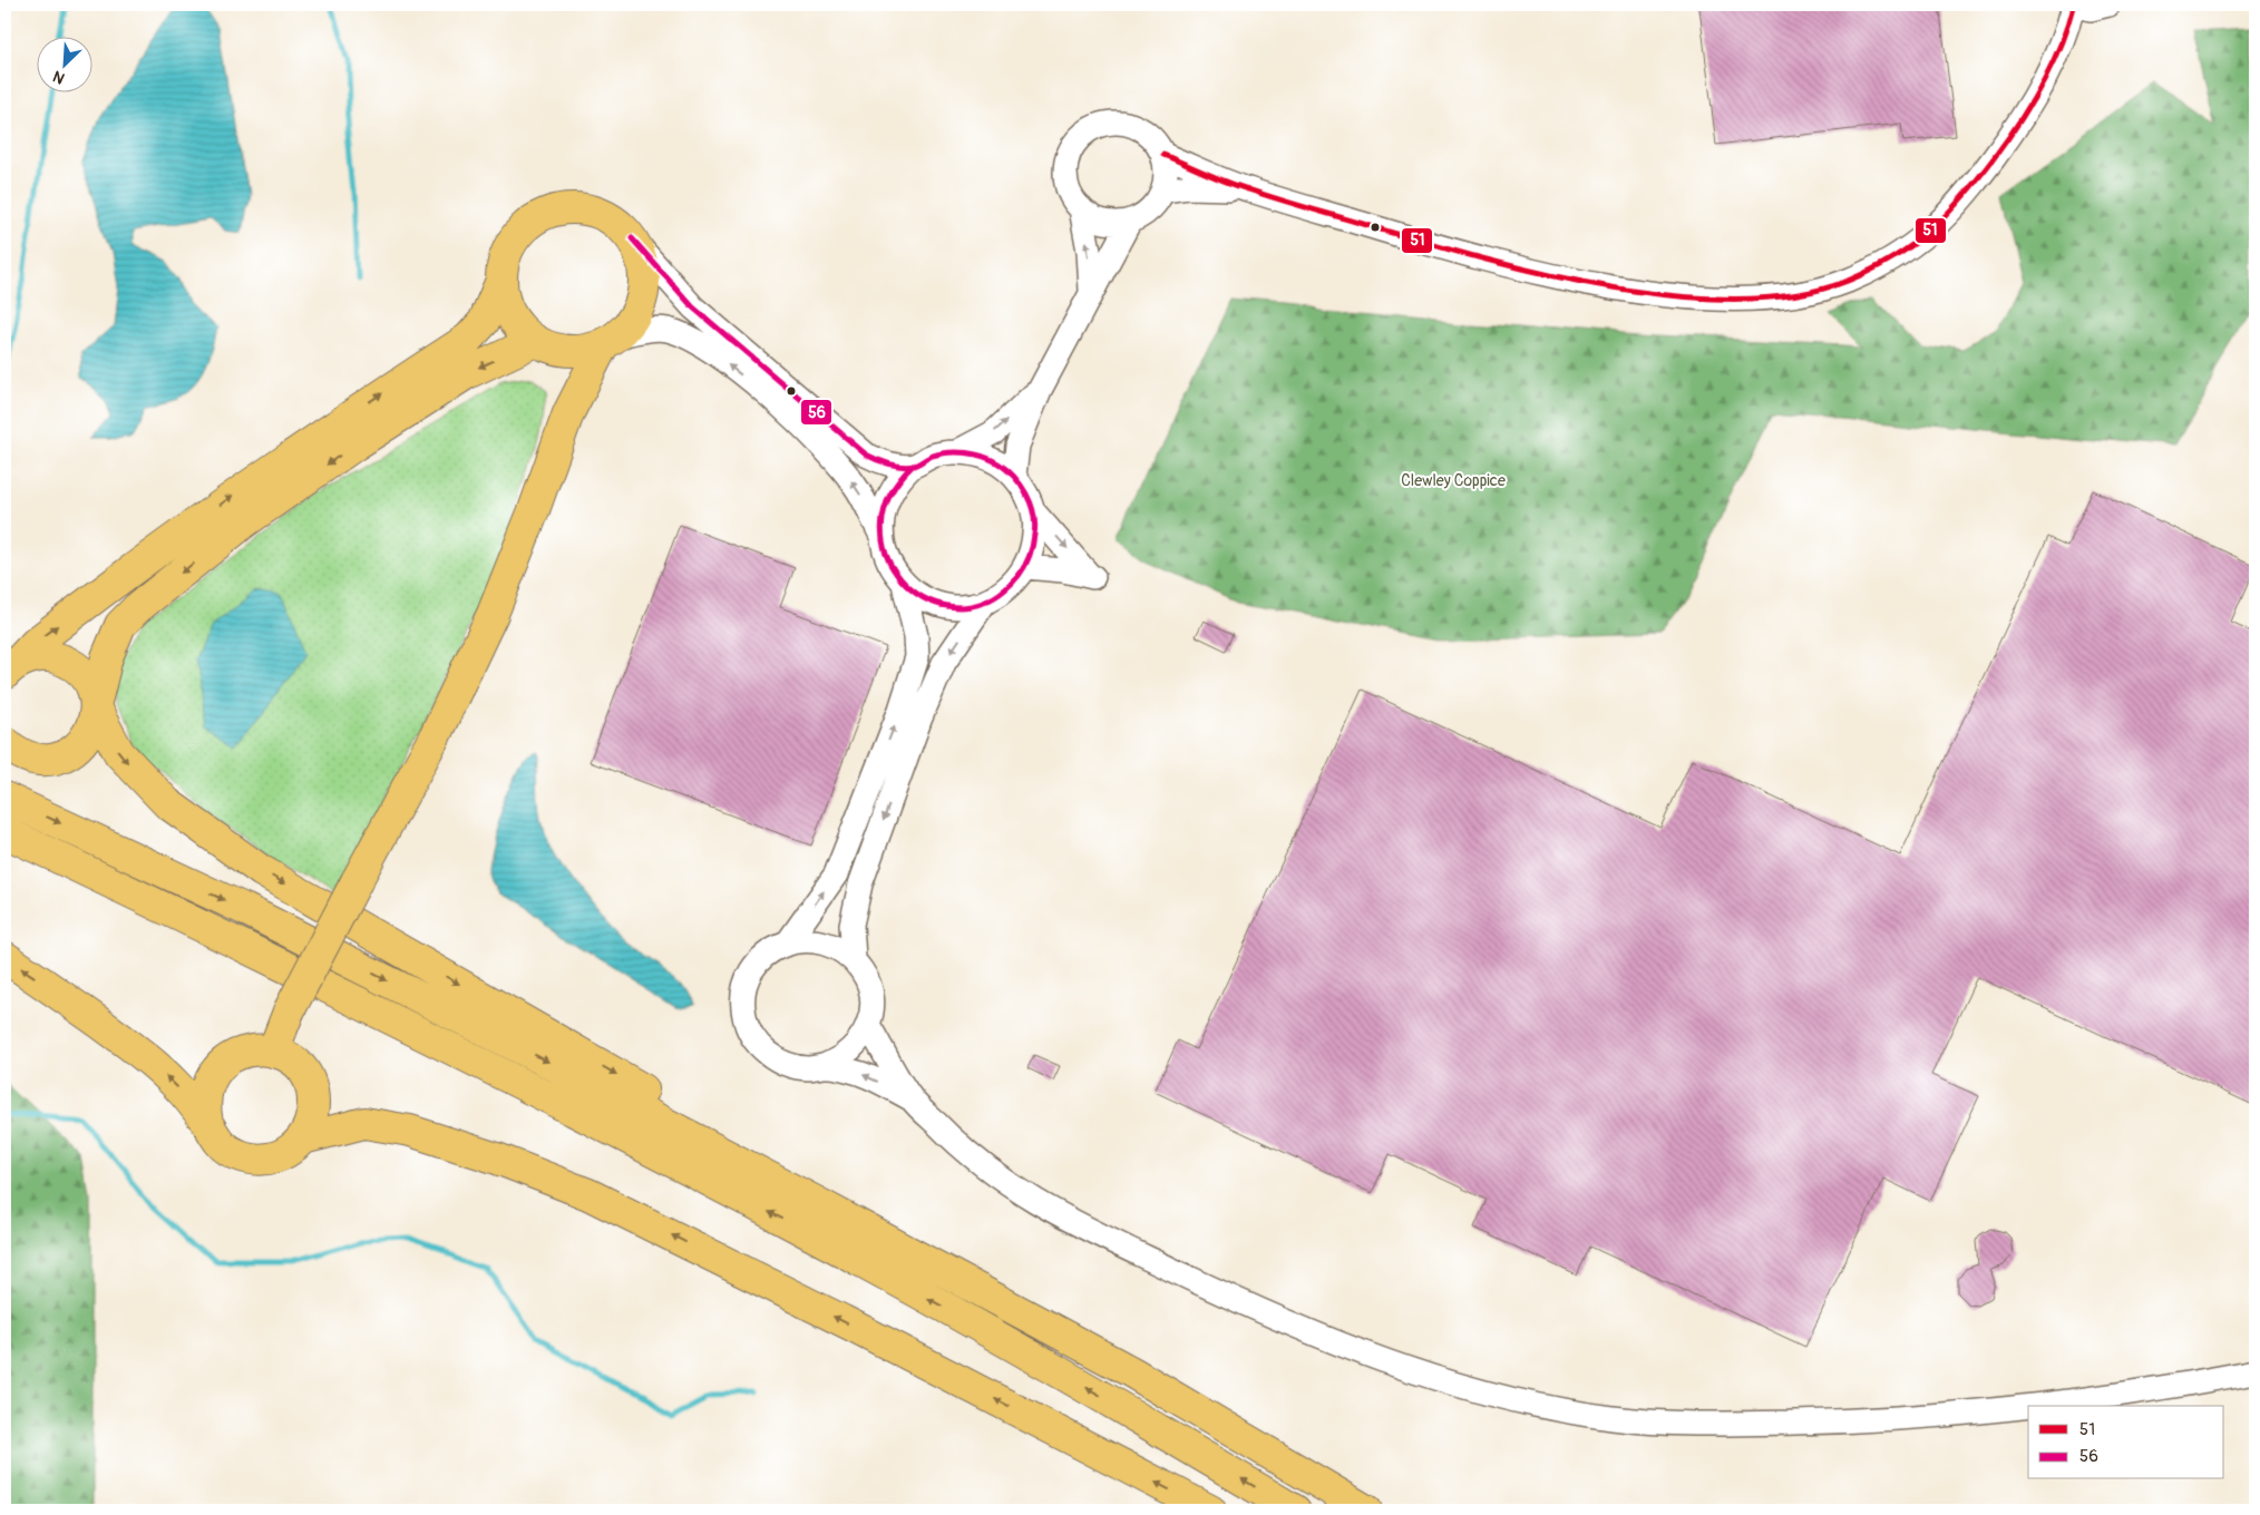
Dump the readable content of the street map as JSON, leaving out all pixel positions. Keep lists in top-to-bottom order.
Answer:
{
  "parks": ["Clewley Coppice"],
  "lines": ["transit line 51", "transit line 56"],
  "legend": ["51", "56"],
  "north": "bottom left"
}
